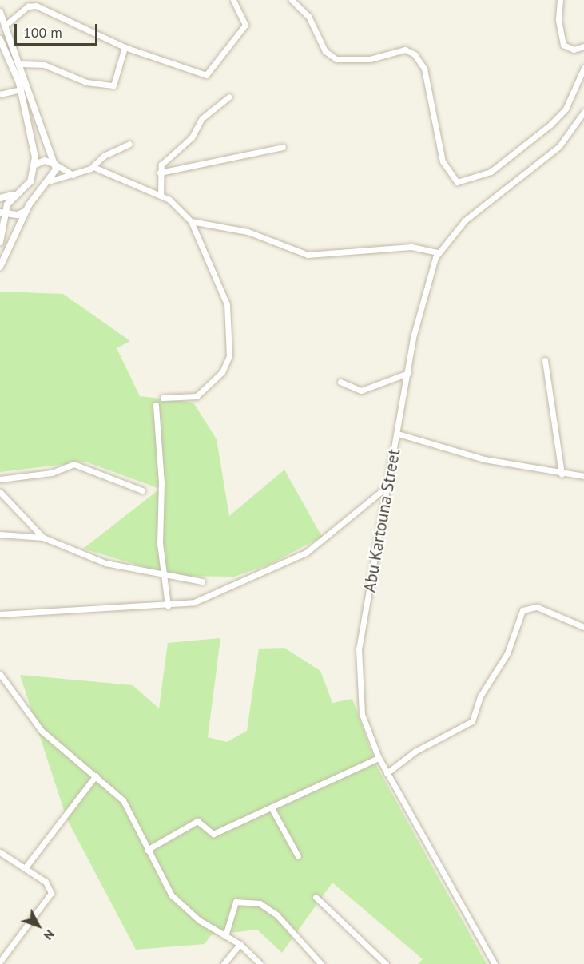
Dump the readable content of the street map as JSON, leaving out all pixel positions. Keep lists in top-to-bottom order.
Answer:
{
  "streets": {
    "street": ["Abu Kartouna Street"]
  },
  "scale_bar": "100 m",
  "north": "bottom right"
}
